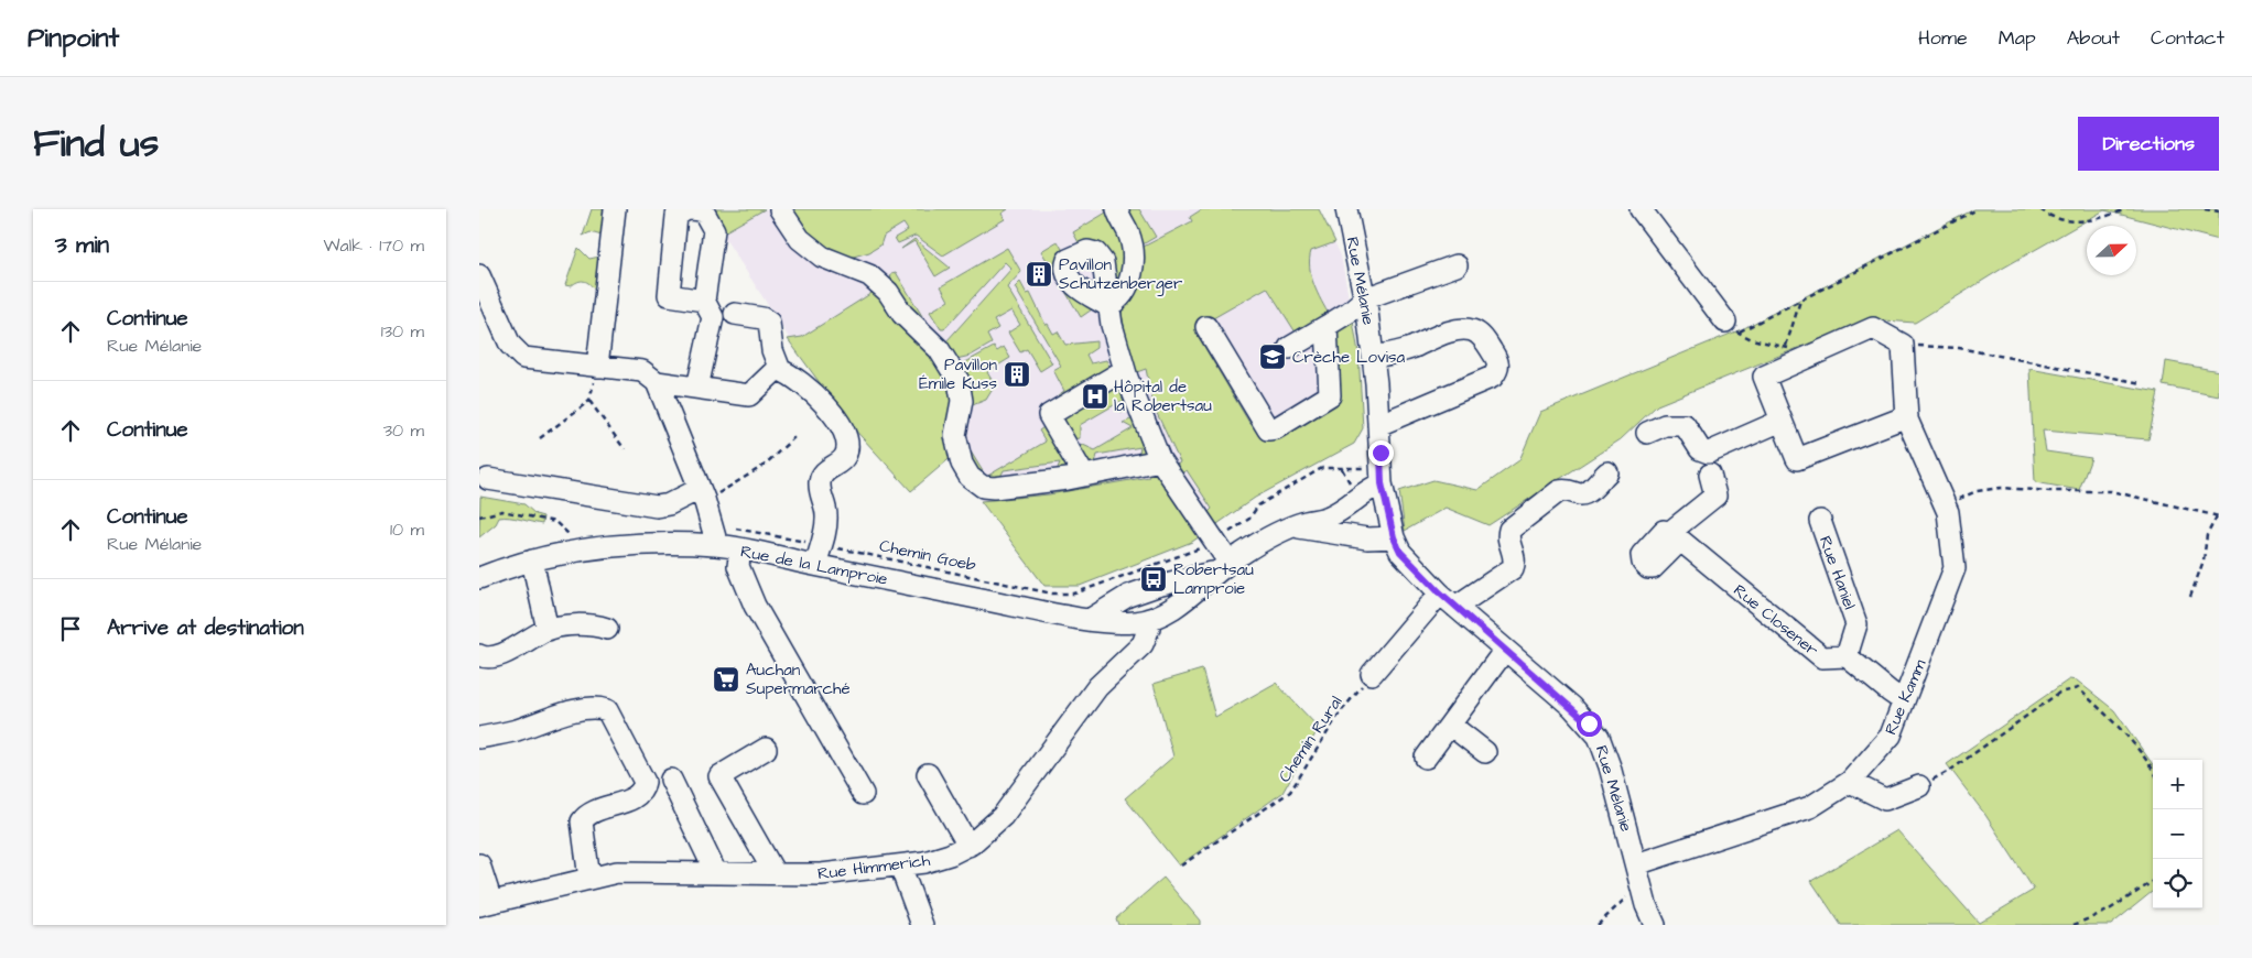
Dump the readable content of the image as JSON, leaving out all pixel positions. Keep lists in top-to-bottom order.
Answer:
{
  "streets": {
    "street": [
      "Rue Mélanie",
      "Rue de la Lamproie",
      "Rue Haniel",
      "Rue Closener",
      "Rue Kamm",
      "Rue Himmerich"
    ],
    "path": ["Chemin Goeb", "Chemin Rural"]
  },
  "crossings": [
    ["Rue Mélanie", "Chemin Goeb"],
    ["Rue Mélanie", "Rue Kamm"],
    ["Chemin Goeb", "Rue de la Lamproie"],
    ["Rue de la Lamproie", "Rue Himmerich"],
    ["Rue Haniel", "Rue Closener"]
  ],
  "places": {
    "building": ["Pavillon Schutzenberger", "Pavillon Émile Kuss"],
    "school or university": ["Crèche Lovisa"],
    "hospital": ["Hôpital de la Robertsau"],
    "bus stop": ["Robertsau Lamproie"],
    "supermarket": ["Auchan Supermarché"]
  },
  "north": "right",
  "page": {
    "header": "Pinpoint",
    "nav": [
      "Home",
      "Map",
      "About",
      "Contact"
    ],
    "title": "Find us",
    "buttons": "Directions",
    "heading": ["3 min", "Walk · 170 m"],
    "list": [
      ["Continue", "Rue Mélanie", "130 m"],
      ["Continue", "30 m"],
      ["Continue", "Rue Mélanie", "10 m"],
      "Arrive at destination"
    ],
    "map_buttons": ["+", "−"]
  }
}
